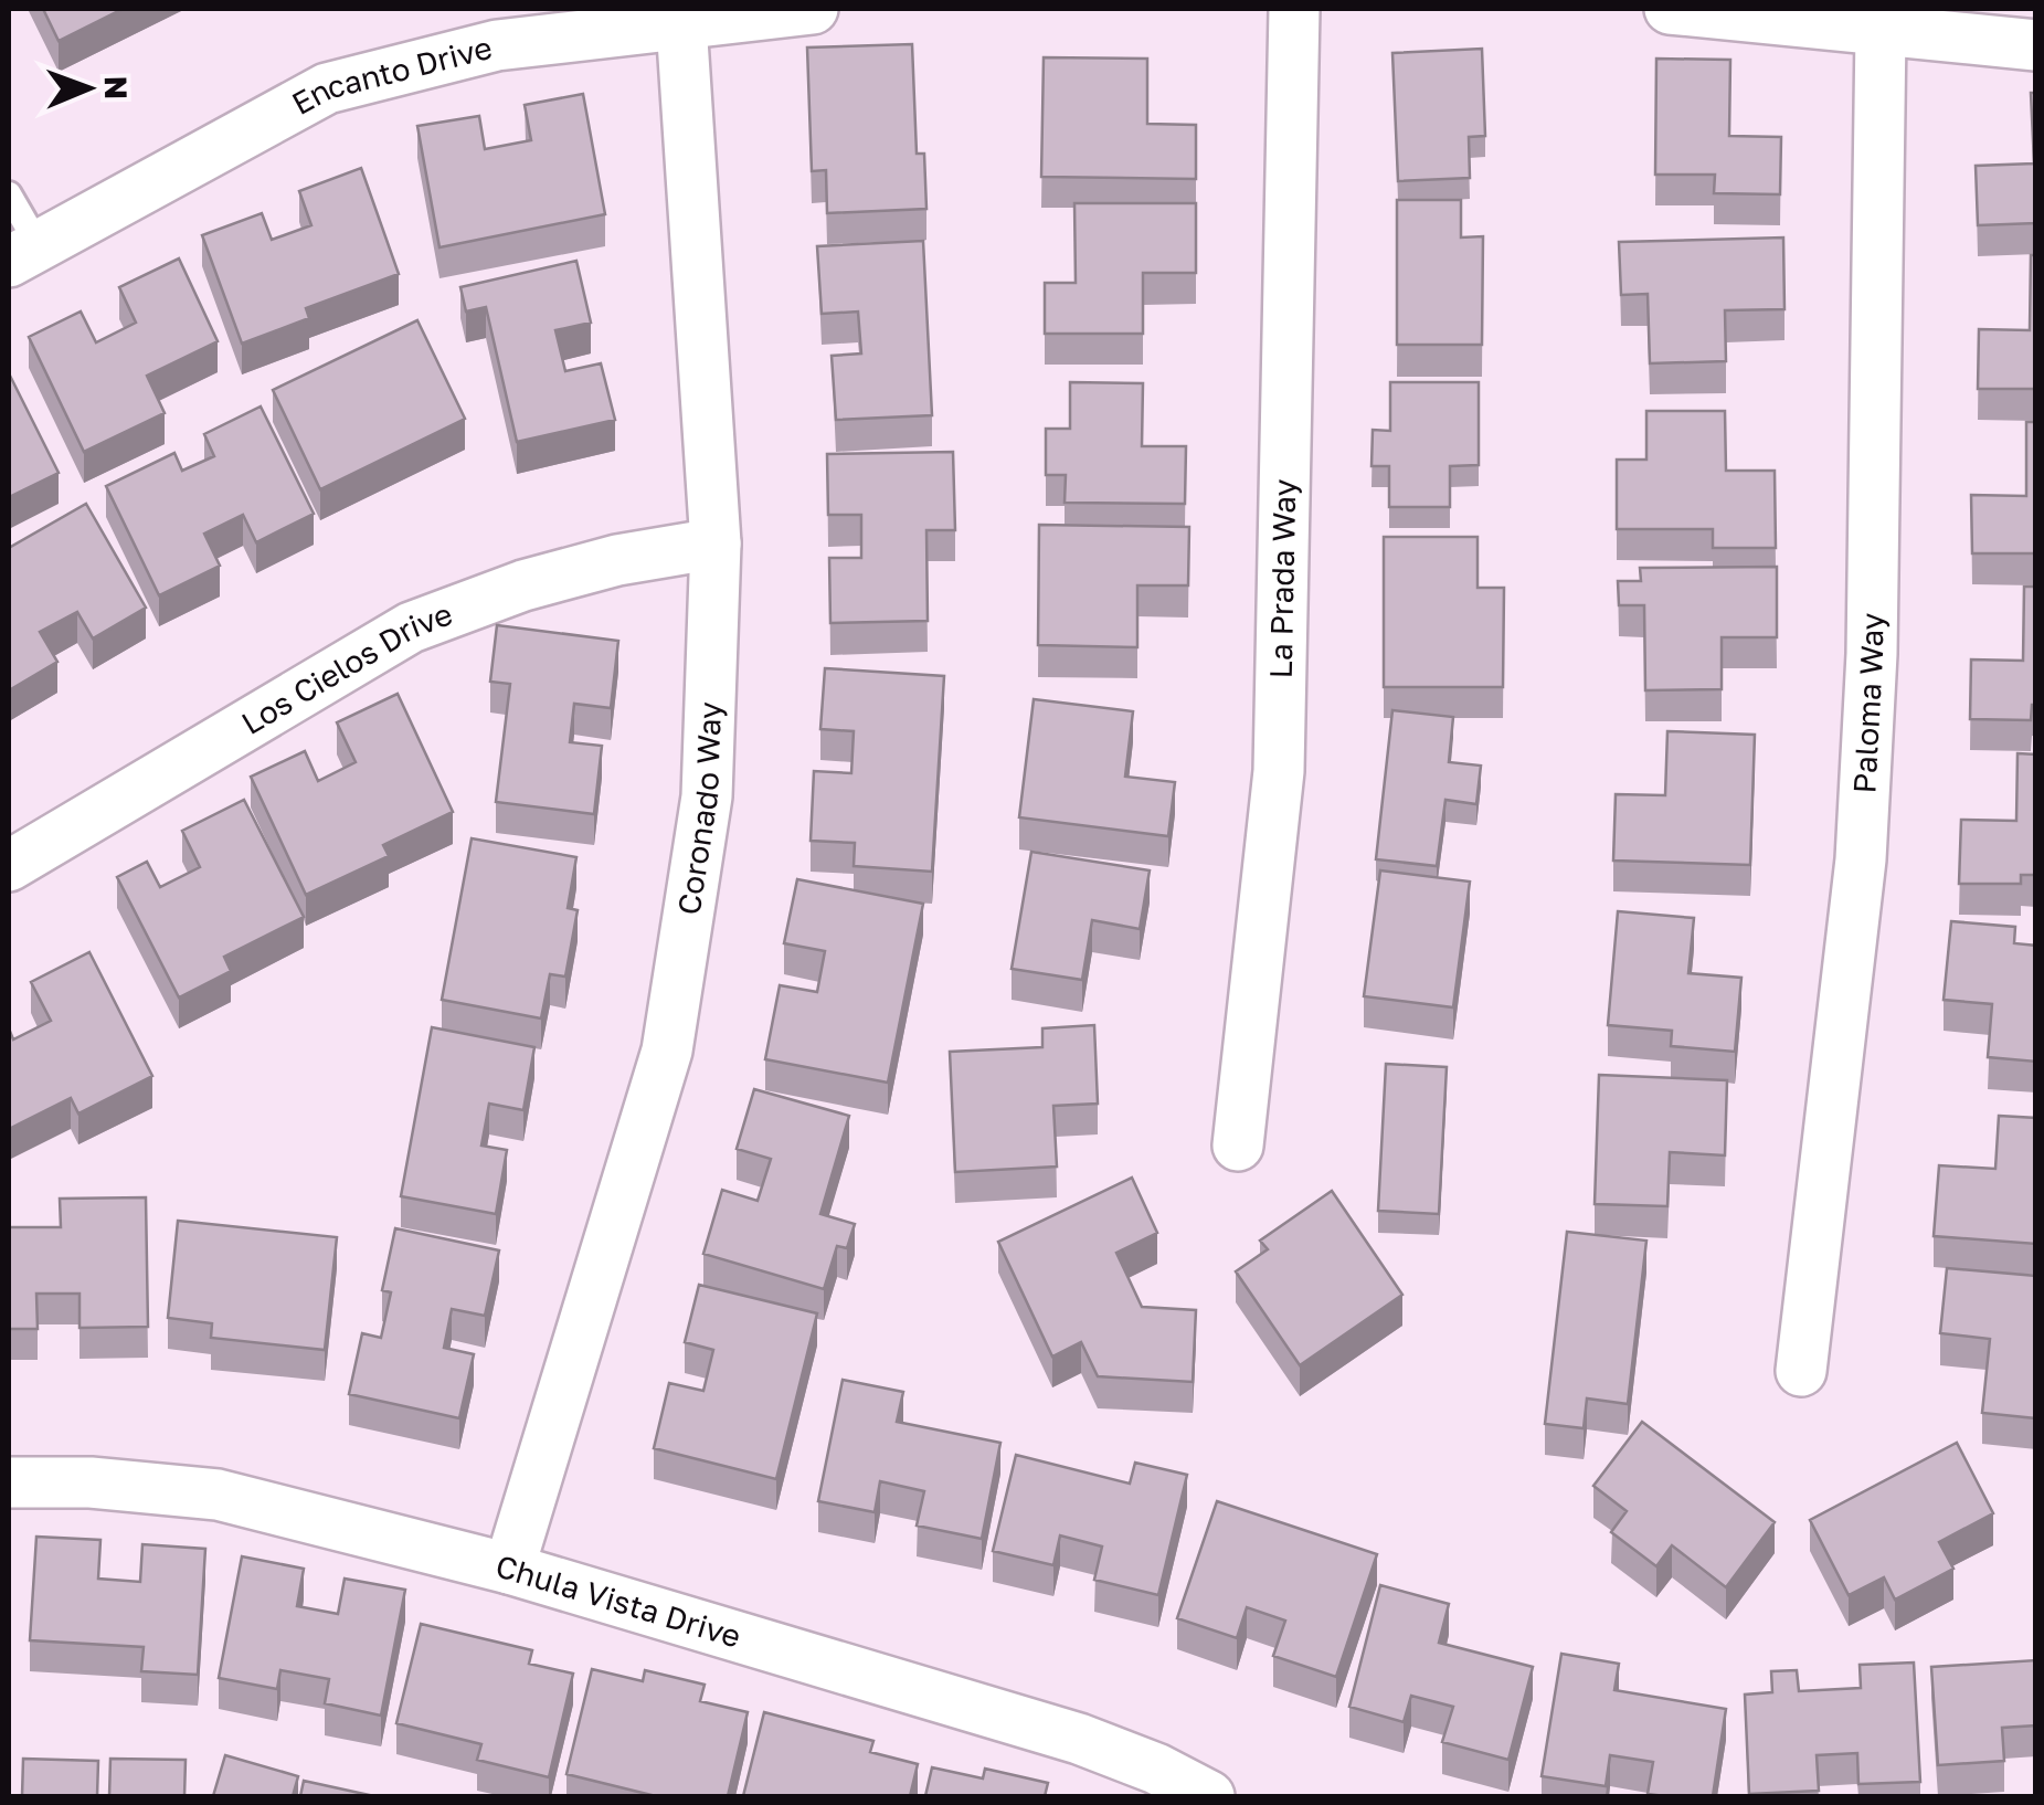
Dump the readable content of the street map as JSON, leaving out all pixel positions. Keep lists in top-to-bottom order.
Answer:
{
  "streets": {
    "street": [
      "Encanto Drive",
      "La Prada Way",
      "Los Cielos Drive",
      "Paloma Way",
      "Coronado Way",
      "Chula Vista Drive"
    ]
  },
  "crossings": [
    ["Encanto Drive", "Coronado Way"],
    ["Los Cielos Drive", "Coronado Way"],
    ["Coronado Way", "Chula Vista Drive"]
  ],
  "north": "right"
}
